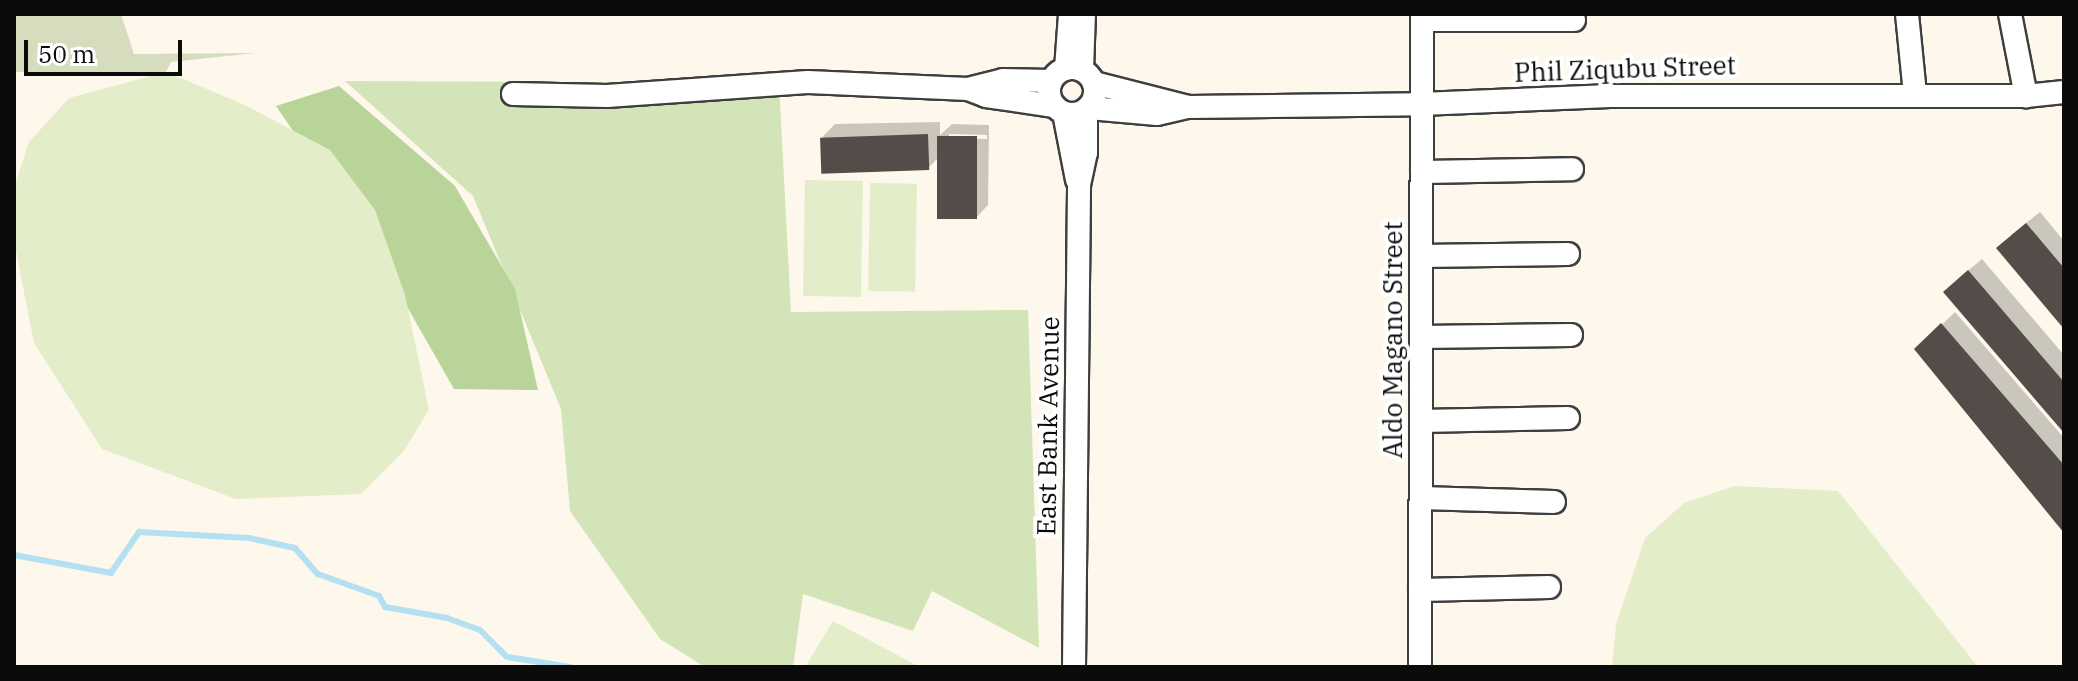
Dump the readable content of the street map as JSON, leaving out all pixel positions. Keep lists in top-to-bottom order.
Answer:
{
  "streets": {
    "street": ["Phil Ziqubu Street", "Aldo Magano Street", "East Bank Avenue"]
  },
  "crossings": [
    ["Phil Ziqubu Street", "Aldo Magano Street"],
    ["Phil Ziqubu Street", "East Bank Avenue"]
  ],
  "scale_bar": "50 m"
}
